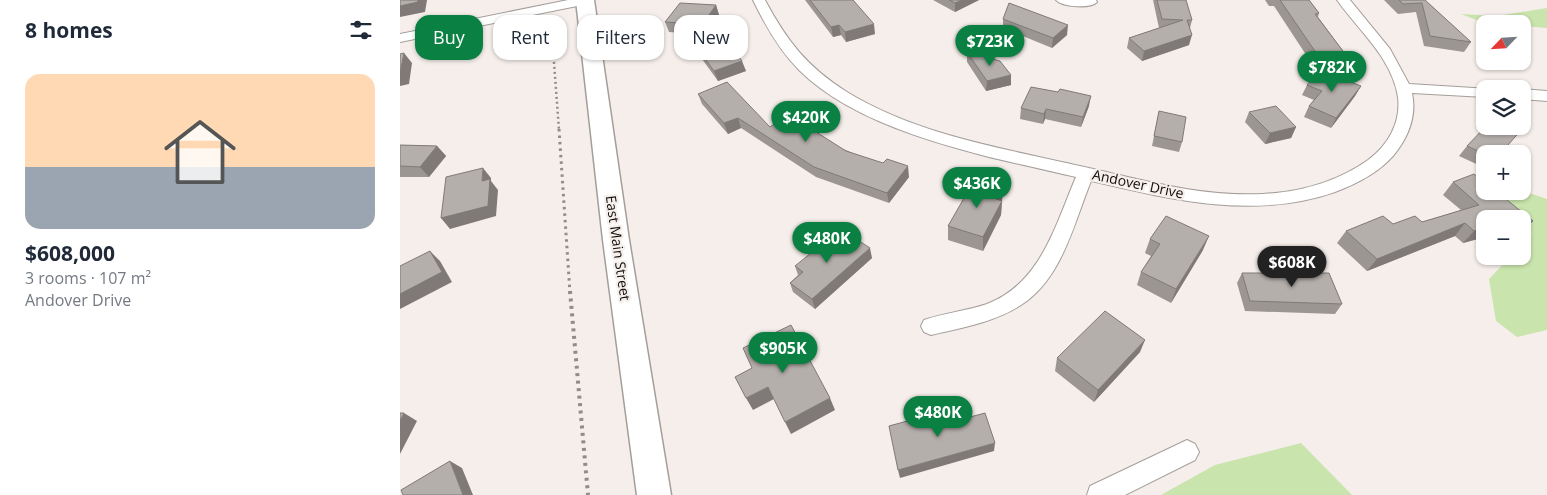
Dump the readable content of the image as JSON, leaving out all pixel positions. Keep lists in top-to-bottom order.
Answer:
{
  "streets": {
    "main road": ["East Main Street"],
    "street": ["Andover Drive"]
  },
  "north": "bottom left",
  "page": {
    "heading": "8 homes",
    "map_buttons": ["+", "−"],
    "chip": [
      "Buy",
      "Rent",
      "Filters",
      "New"
    ],
    "price": [
      "$723K",
      "$782K",
      "$420K",
      "$436K",
      "$480K",
      "$608K",
      "$905K",
      "$480K"
    ],
    "list": [
      {
        "name": "$608,000",
        "note": "3 rooms · 107 m² · Andover Drive"
      }
    ]
  }
}
